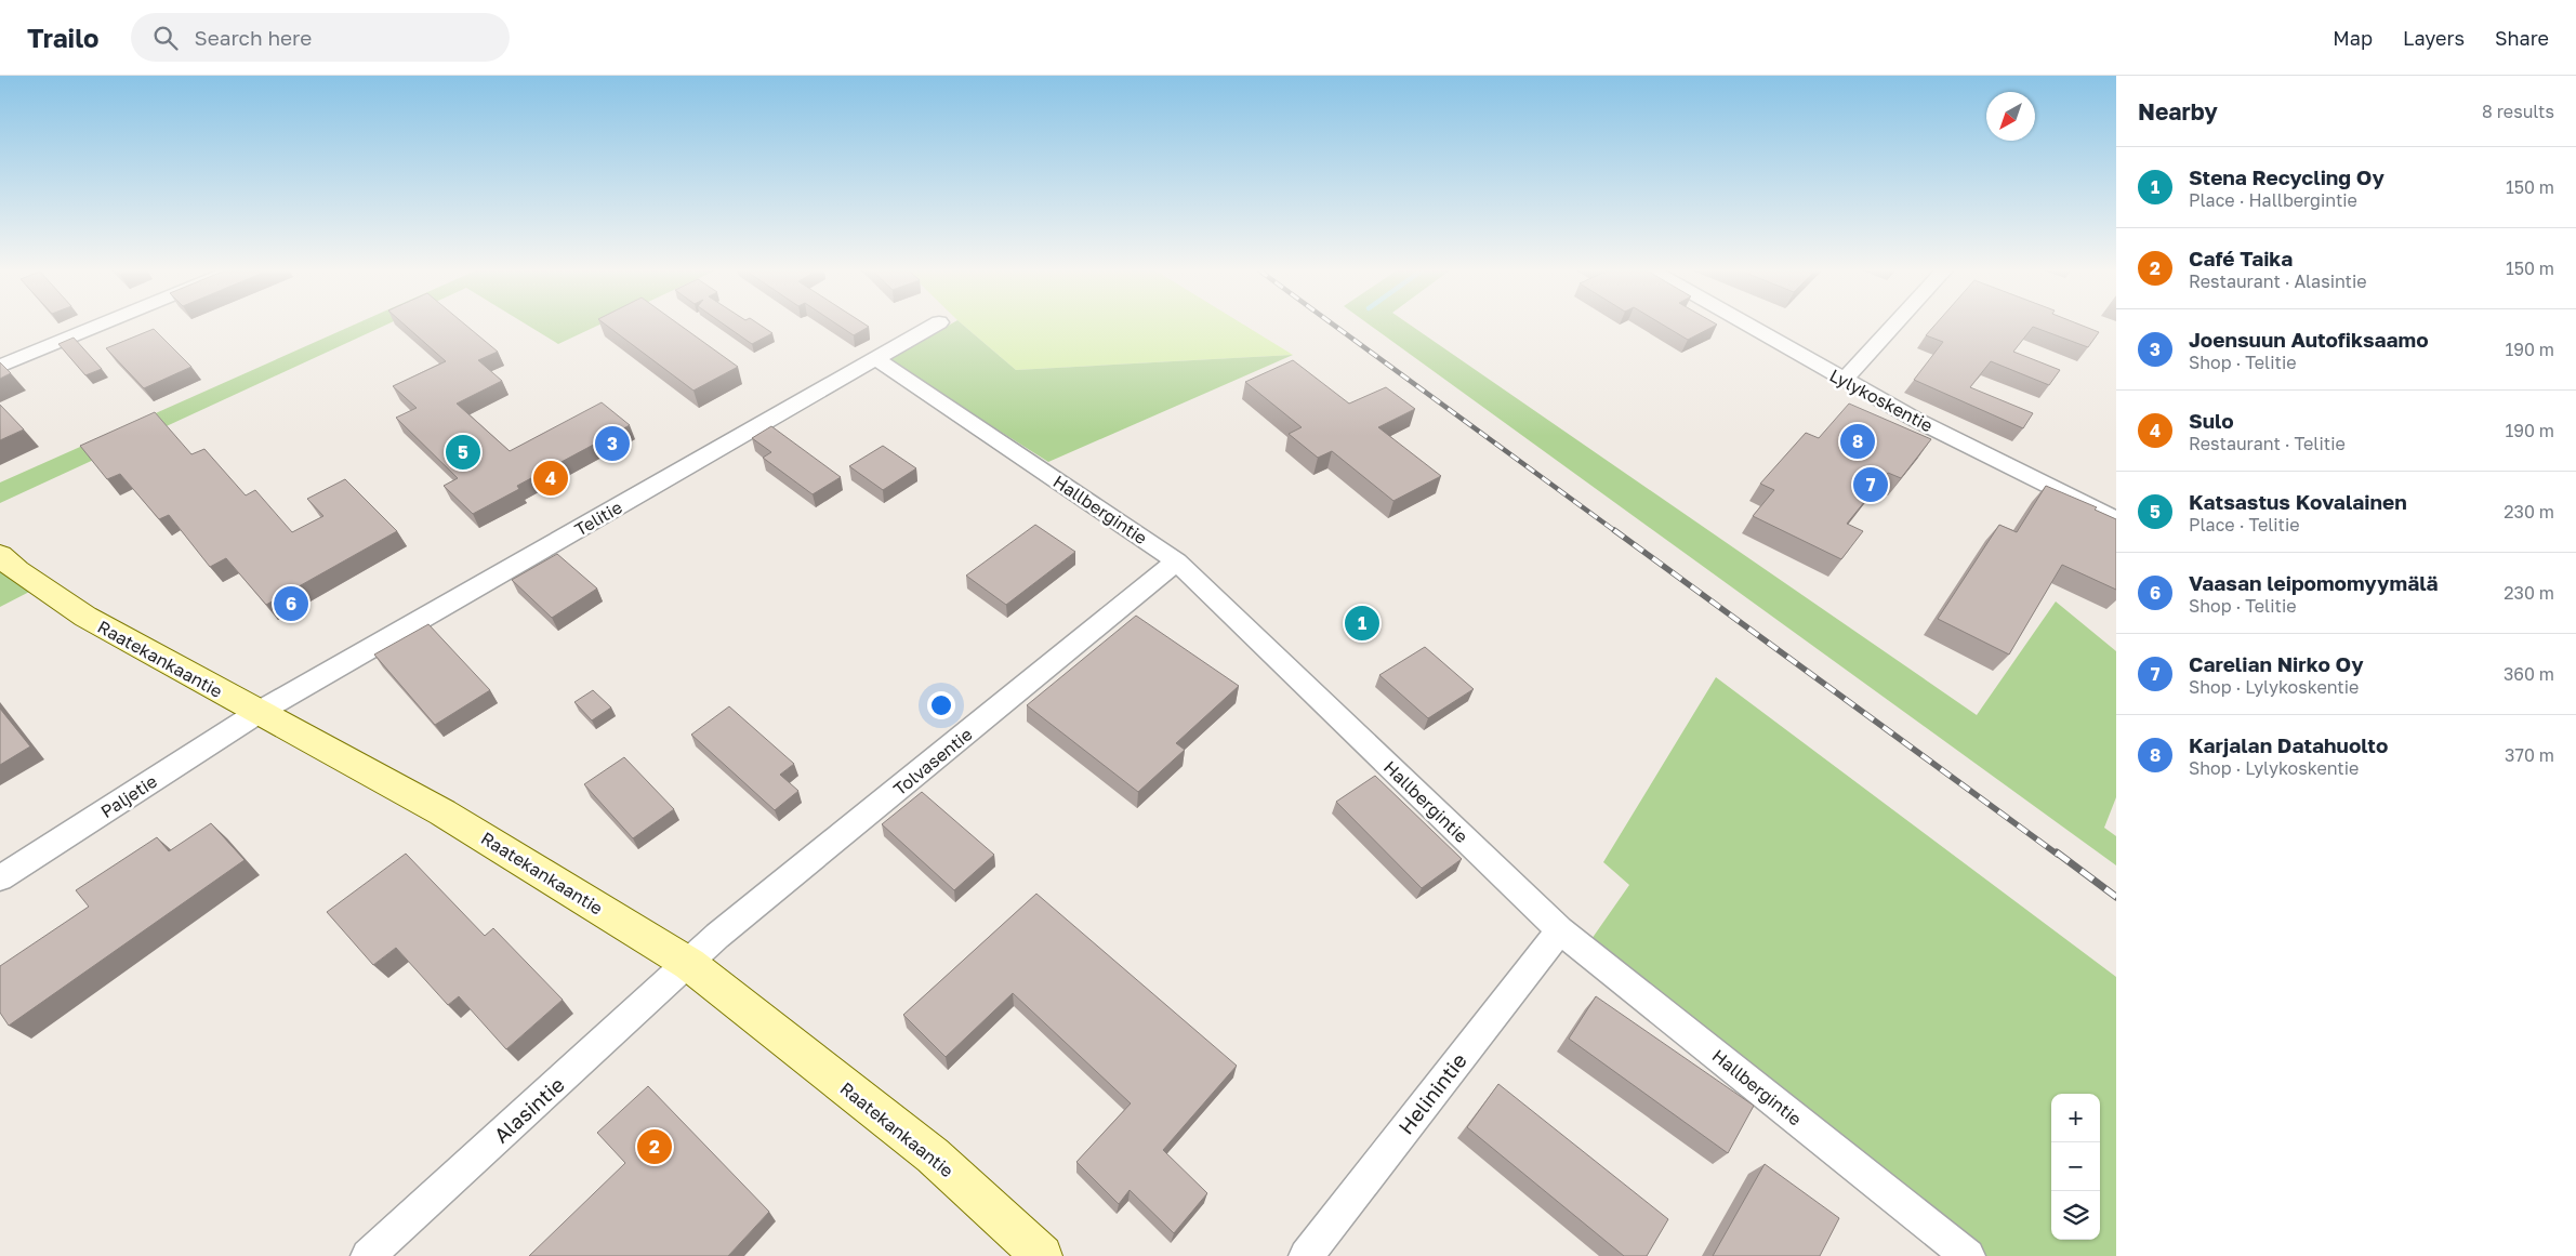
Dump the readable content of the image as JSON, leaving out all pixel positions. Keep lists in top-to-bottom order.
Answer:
{
  "streets": {
    "main road": ["Raatekankaantie"],
    "street": [
      "Lylykoskentie",
      "Hallbergintie",
      "Telitie",
      "Tolvasentie",
      "Paljetie",
      "Helinintie",
      "Alasintie"
    ]
  },
  "crossings": [
    ["Hallbergintie", "Telitie"],
    ["Hallbergintie", "Tolvasentie"],
    ["Hallbergintie", "Helinintie"],
    ["Telitie", "Raatekankaantie"],
    ["Telitie", "Paljetie"],
    ["Raatekankaantie", "Tolvasentie"],
    ["Raatekankaantie", "Paljetie"],
    ["Raatekankaantie", "Alasintie"],
    ["Tolvasentie", "Alasintie"]
  ],
  "north": "bottom left",
  "page": {
    "header": "Trailo",
    "search": "Search here",
    "nav": ["Map", "Layers", "Share"],
    "heading": ["Nearby", "8 results"],
    "list": [
      {
        "mark": "1",
        "name": "Stena Recycling Oy",
        "note": "Place · Hallbergintie",
        "value": "150 m"
      },
      {
        "mark": "2",
        "name": "Café Taika",
        "note": "Restaurant · Alasintie",
        "value": "150 m"
      },
      {
        "mark": "3",
        "name": "Joensuun Autofiksaamo",
        "note": "Shop · Telitie",
        "value": "190 m"
      },
      {
        "mark": "4",
        "name": "Sulo",
        "note": "Restaurant · Telitie",
        "value": "190 m"
      },
      {
        "mark": "5",
        "name": "Katsastus Kovalainen",
        "note": "Place · Telitie",
        "value": "230 m"
      },
      {
        "mark": "6",
        "name": "Vaasan leipomomyymälä",
        "note": "Shop · Telitie",
        "value": "230 m"
      },
      {
        "mark": "7",
        "name": "Carelian Nirko Oy",
        "note": "Shop · Lylykoskentie",
        "value": "360 m"
      },
      {
        "mark": "8",
        "name": "Karjalan Datahuolto",
        "note": "Shop · Lylykoskentie",
        "value": "370 m"
      }
    ],
    "pins": [
      "8",
      "3",
      "5",
      "4",
      "7",
      "6",
      "1",
      "2"
    ],
    "map_buttons": ["+", "−"]
  }
}
